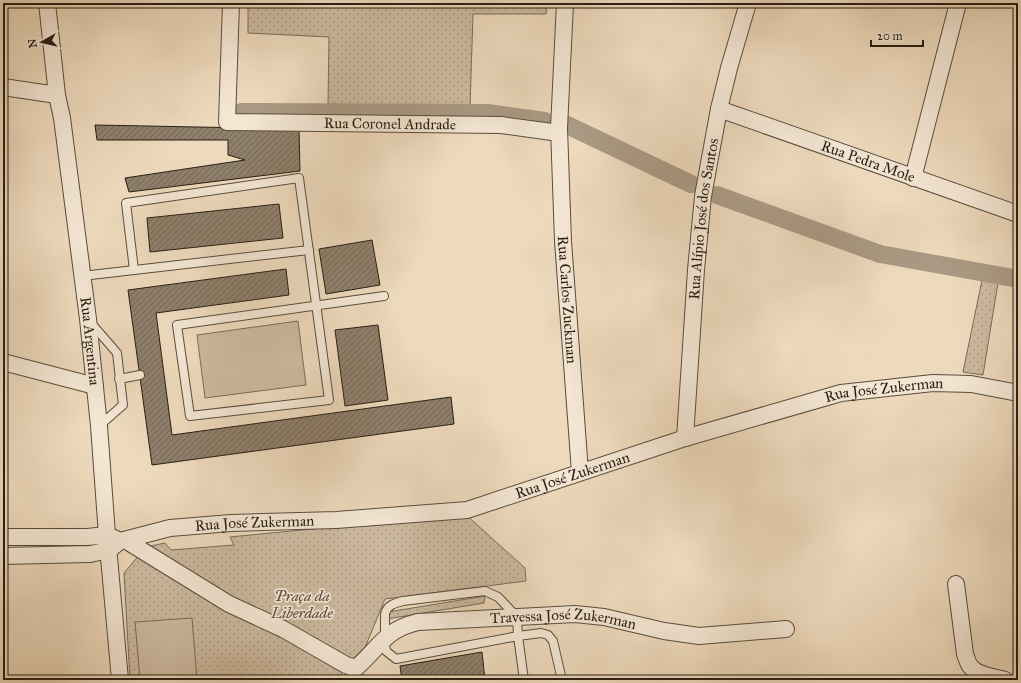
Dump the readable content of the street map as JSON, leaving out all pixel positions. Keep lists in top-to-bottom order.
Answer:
{
  "streets": {
    "street": [
      "Rua Coronel Andrade",
      "Rua Pedra Mole",
      "Rua Alípio José dos Santos",
      "Rua Carlos Zuckman",
      "Rua Argentina",
      "Rua José Zukerman",
      "Travessa José Zukerman"
    ]
  },
  "crossings": [
    ["Rua Coronel Andrade", "Rua Carlos Zuckman"],
    ["Rua Pedra Mole", "Rua Alípio José dos Santos"],
    ["Rua Alípio José dos Santos", "Rua José Zukerman"],
    ["Rua Carlos Zuckman", "Rua José Zukerman"],
    ["Rua Argentina", "Rua José Zukerman"]
  ],
  "parks": ["Praça da Liberdade"],
  "scale_bar": "20 m",
  "north": "left"
}
